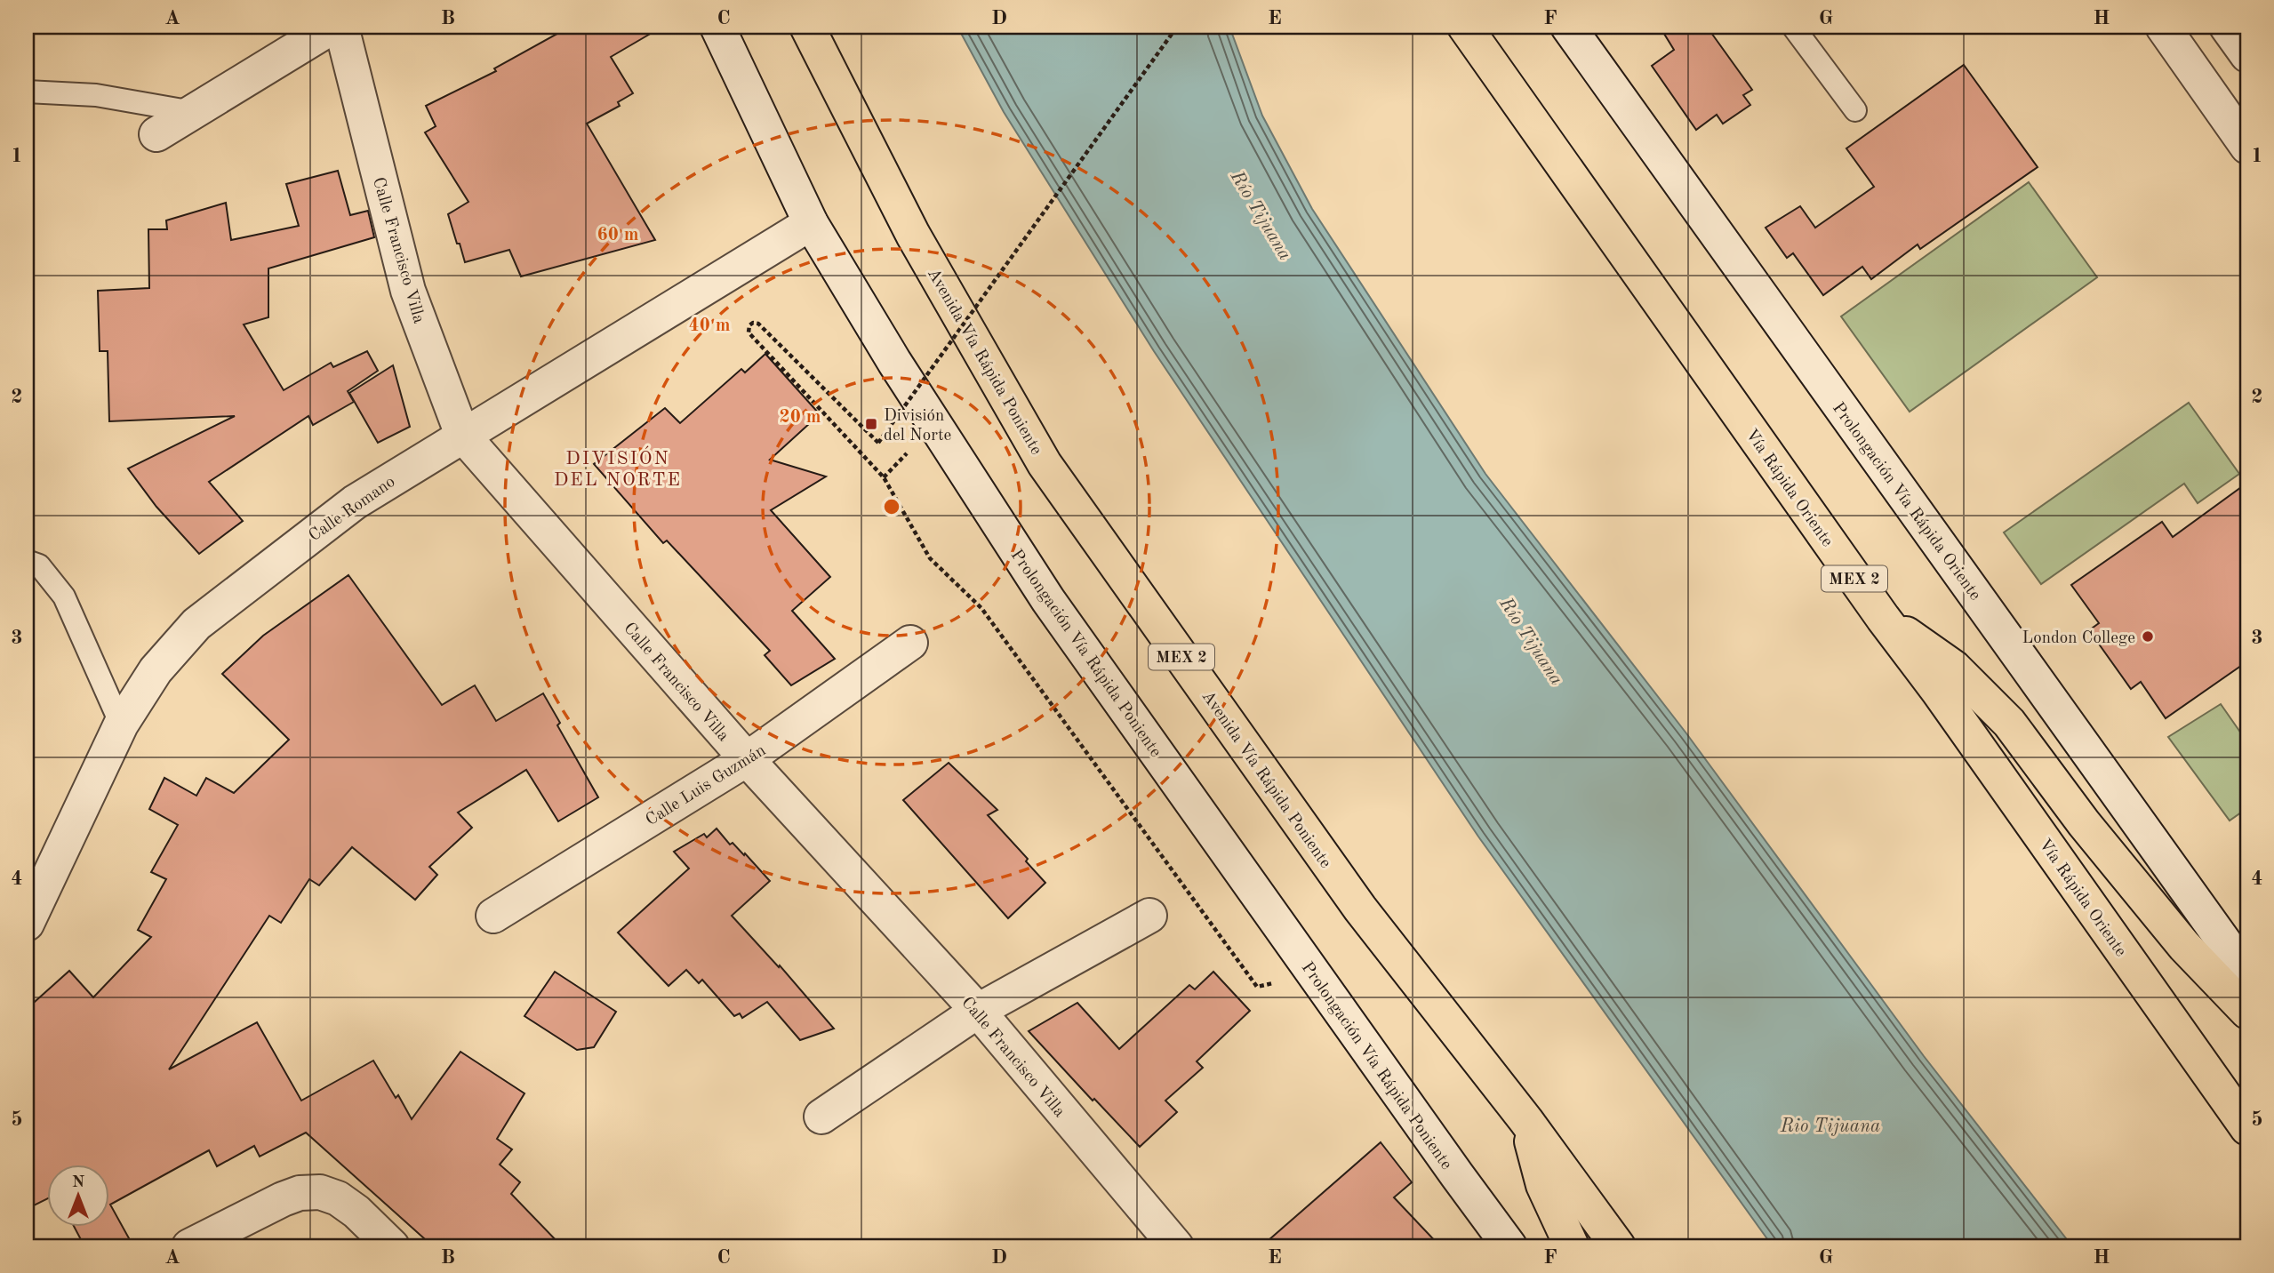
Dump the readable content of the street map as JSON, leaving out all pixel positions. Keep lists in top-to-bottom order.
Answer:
{
  "streets": {
    "highway": ["Avenida Vía Rápida Poniente", "Vía Rápida Oriente", "MEX 2"],
    "street": [
      "Calle Francisco Villa",
      "Prolongación Vía Rápida Oriente",
      "Calle Romano",
      "Prolongación Vía Rápida Poniente",
      "Calle Luis Guzmán"
    ]
  },
  "crossings": [
    ["Calle Francisco Villa", "Calle Romano"],
    ["Calle Francisco Villa", "Calle Luis Guzmán"],
    ["Calle Romano", "Prolongación Vía Rápida Poniente"]
  ],
  "districts": ["DIVISIÓN DEL NORTE"],
  "water": ["Río Tijuana", "Rio Tijuana"],
  "places": {
    "transit": ["División del Norte"],
    "other": ["London College"]
  },
  "north": "top",
  "grid": {
    "columns": [
      "A",
      "B",
      "C",
      "D",
      "E",
      "F",
      "G",
      "H"
    ],
    "rows": [
      "1",
      "2",
      "3",
      "4",
      "5"
    ]
  },
  "rings": ["60 m", "40 m", "20 m"]
}
